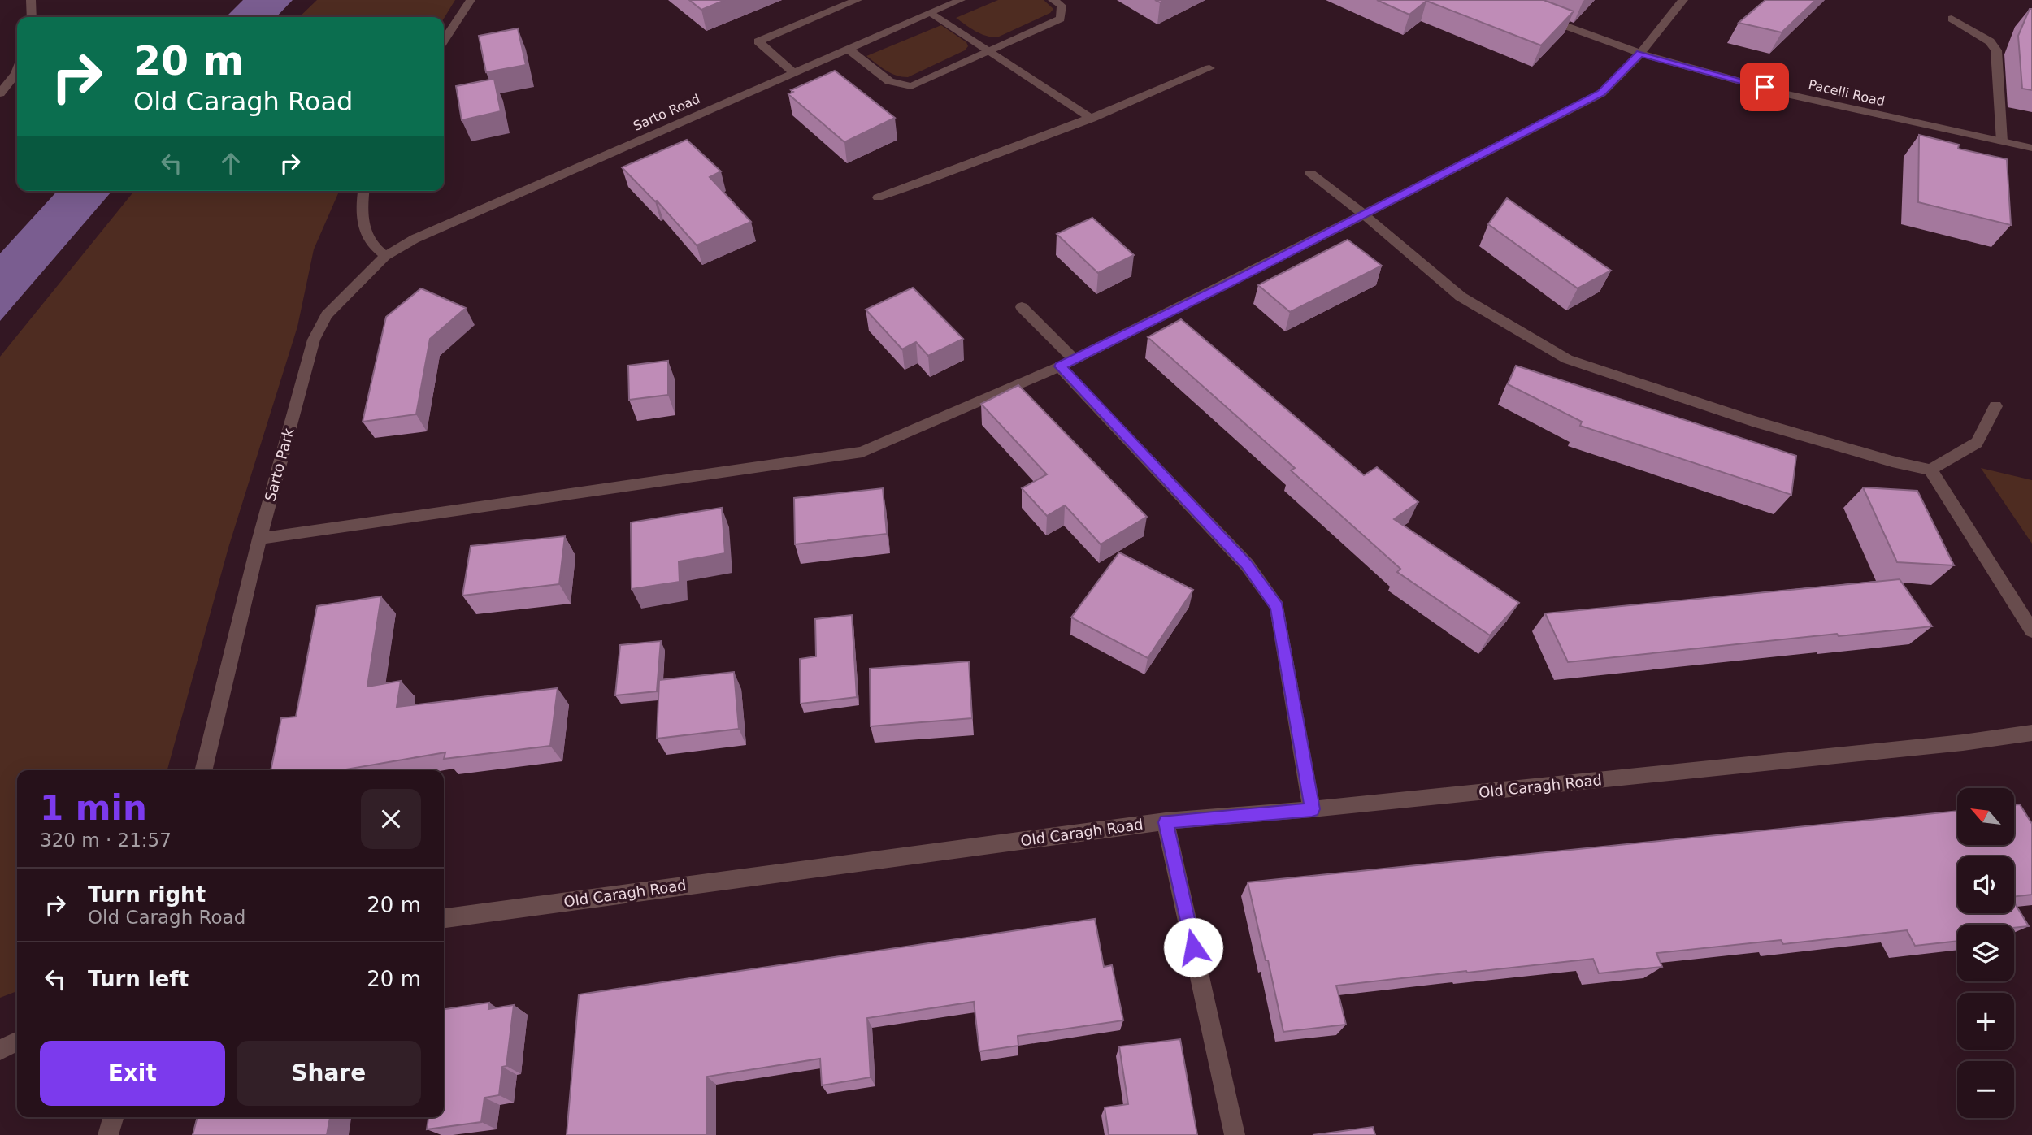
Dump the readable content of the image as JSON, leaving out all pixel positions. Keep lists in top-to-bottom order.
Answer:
{
  "streets": {
    "street": [
      "Pacelli Road",
      "Sarto Road",
      "Sarto Park",
      "Old Caragh Road"
    ]
  },
  "crossings": [
    ["Sarto Road", "Sarto Park"]
  ],
  "north": "top left",
  "page": {
    "turn": ["20 m", "Old Caragh Road"],
    "heading": ["1 min", "320 m · 21:57"],
    "map_buttons": ["+", "−"],
    "list": [
      {
        "name": "Turn right",
        "note": "Old Caragh Road",
        "value": "20 m"
      },
      {
        "name": "Turn left",
        "value": "20 m"
      }
    ],
    "buttons": ["Exit", "Share"]
  }
}
